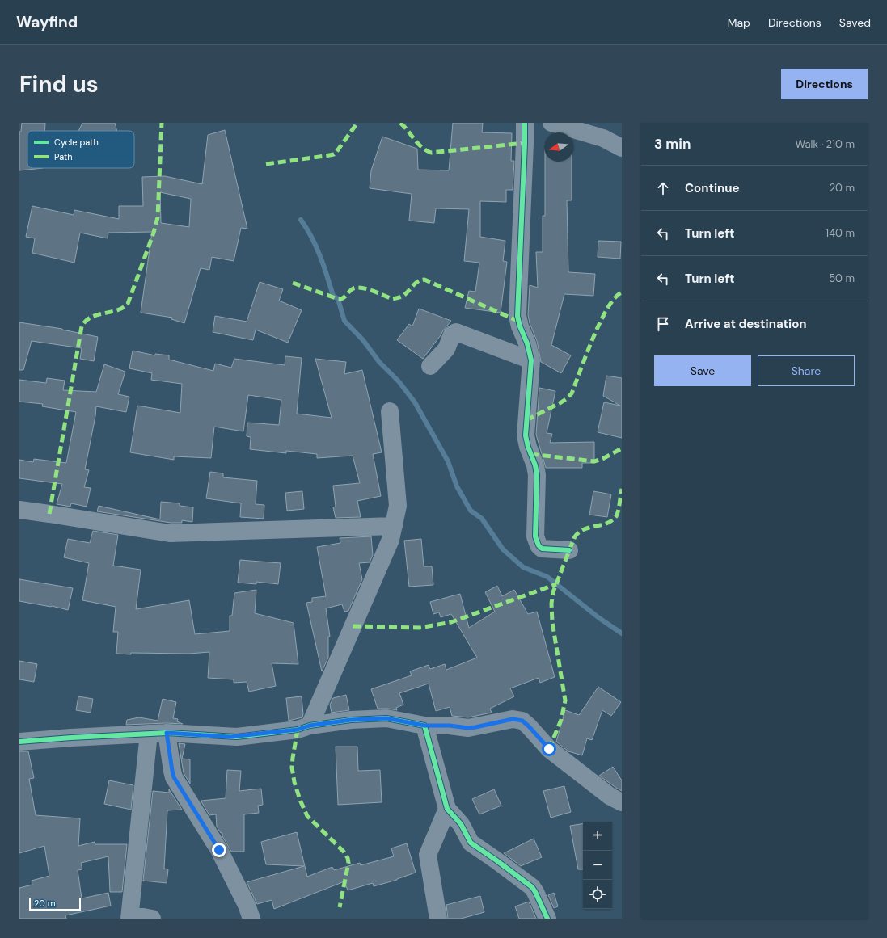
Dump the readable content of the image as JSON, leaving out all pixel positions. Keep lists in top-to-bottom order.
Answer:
{
  "legend": ["Cycle path", "Path"],
  "scale_bar": "20 m",
  "north": "left",
  "page": {
    "header": "Wayfind",
    "nav": ["Map", "Directions", "Saved"],
    "buttons": [
      "Directions",
      ["Save", "Share"]
    ],
    "title": "Find us",
    "heading": ["3 min", "Walk · 210 m"],
    "list": [
      ["Continue", "20 m"],
      ["Turn left", "140 m"],
      ["Turn left", "50 m"],
      "Arrive at destination"
    ],
    "map_buttons": ["+", "−"],
    "scale": "20 m"
  }
}
